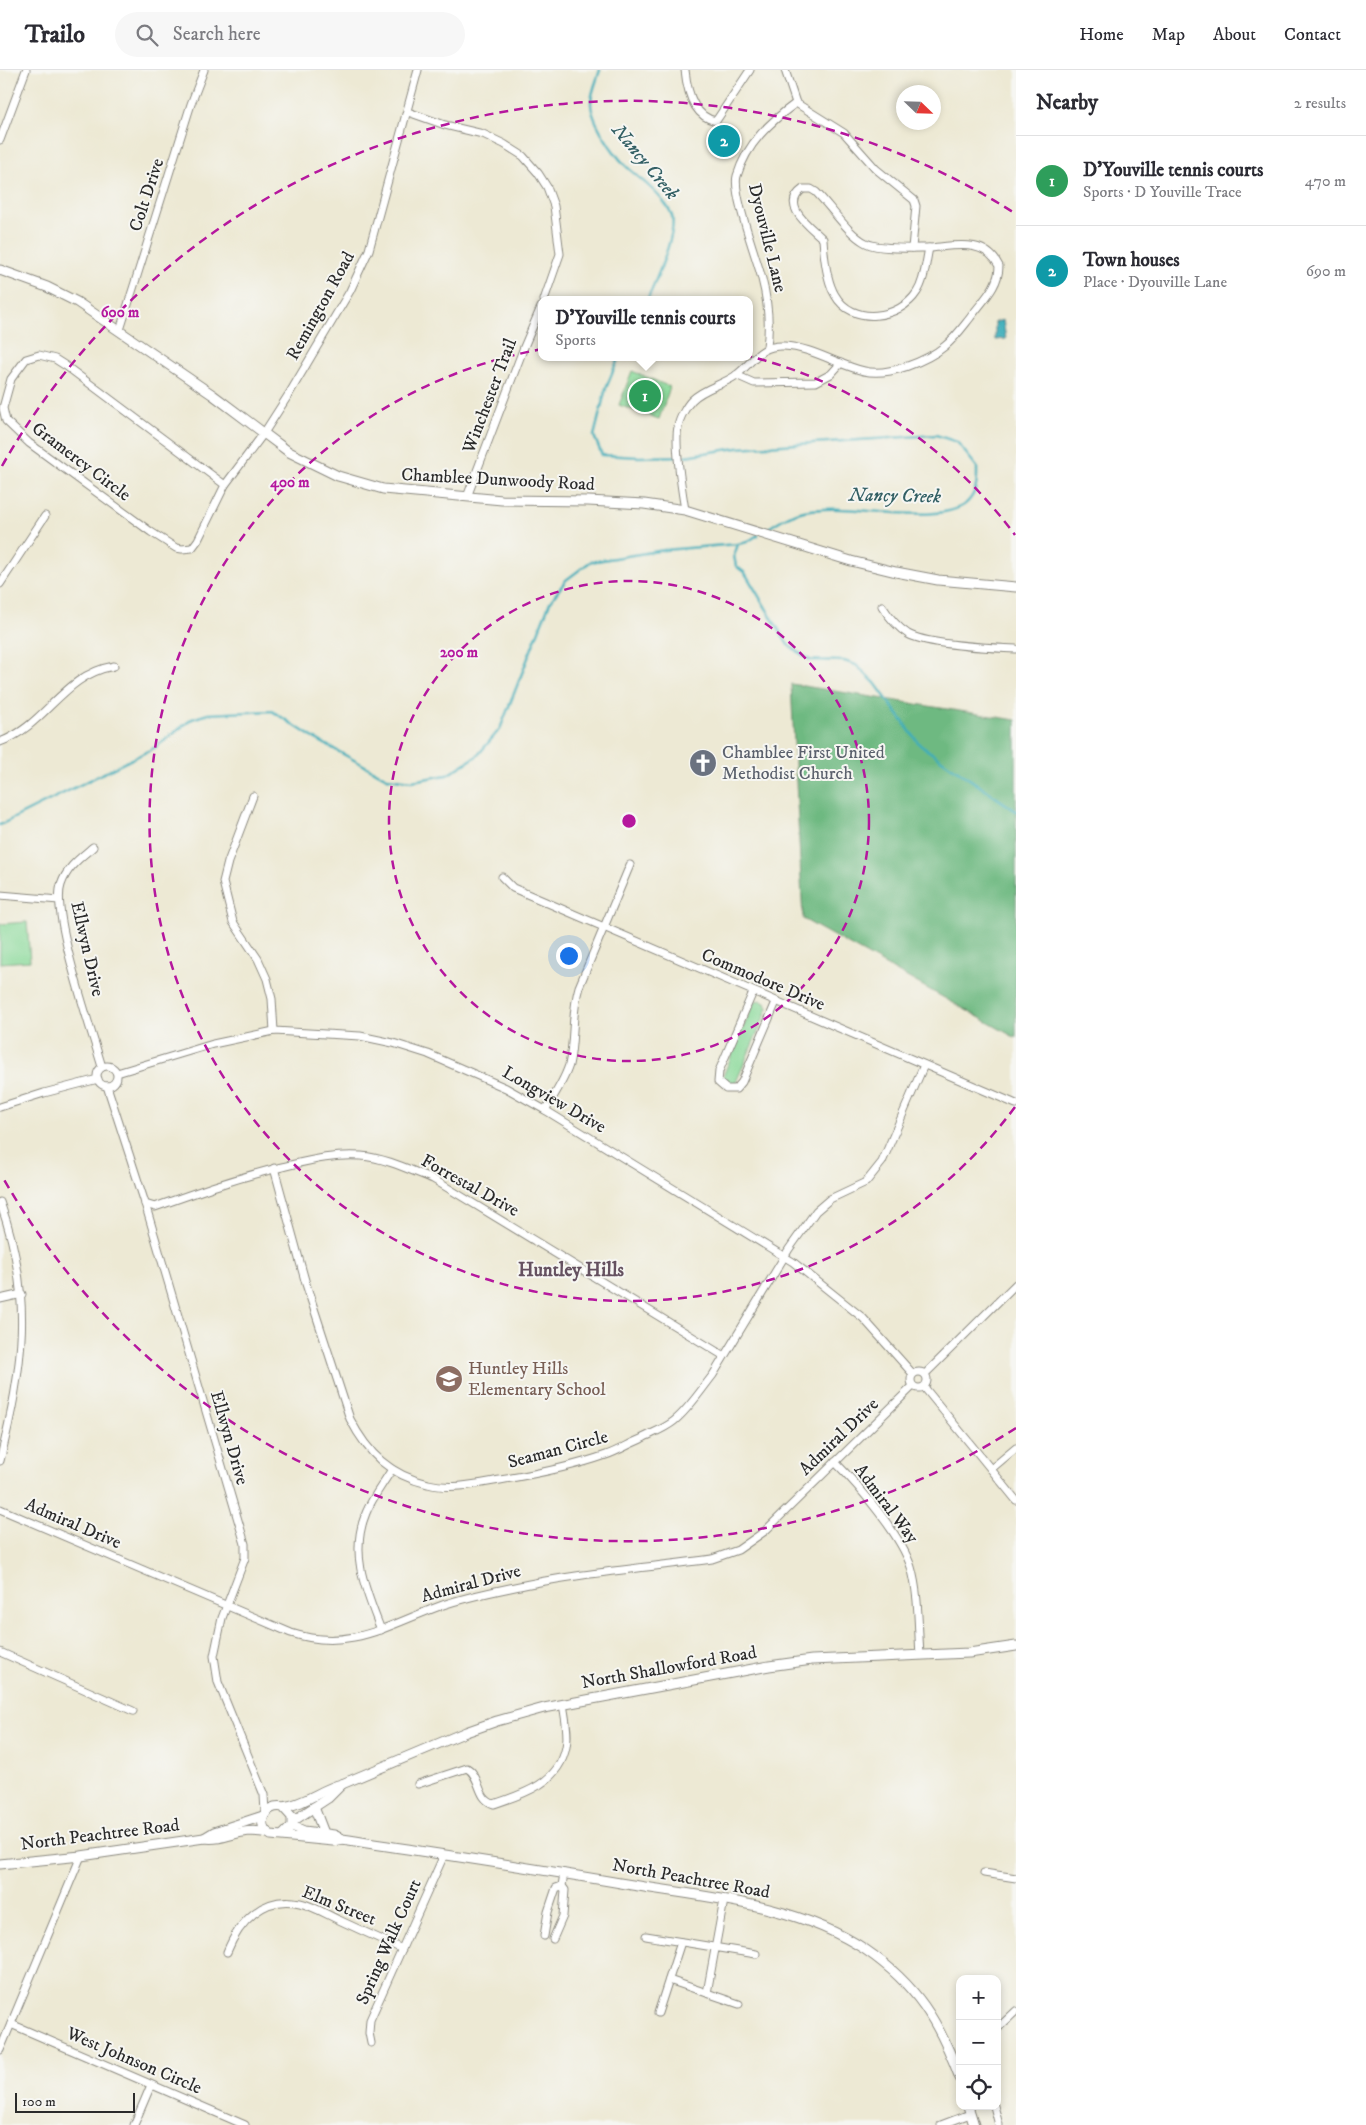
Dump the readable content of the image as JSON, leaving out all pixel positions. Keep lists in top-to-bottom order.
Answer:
{
  "streets": {
    "street": [
      "Colt Drive",
      "Dyouville Lane",
      "Remington Road",
      "Winchester Trail",
      "Gramercy Circle",
      "Chamblee Dunwoody Road",
      "Ellwyn Drive",
      "Commodore Drive",
      "Longview Drive",
      "Forrestal Drive",
      "Admiral Drive",
      "Seaman Circle",
      "Admiral Way",
      "North Shallowford Road",
      "North Peachtree Road",
      "Elm Street",
      "Spring Walk Court",
      "West Johnson Circle"
    ]
  },
  "crossings": [
    ["Colt Drive", "Chamblee Dunwoody Road"],
    ["Remington Road", "Gramercy Circle"],
    ["Remington Road", "Chamblee Dunwoody Road"],
    ["Winchester Trail", "Chamblee Dunwoody Road"],
    ["Gramercy Circle", "Chamblee Dunwoody Road"],
    ["Ellwyn Drive", "Longview Drive"],
    ["Ellwyn Drive", "Forrestal Drive"],
    ["Ellwyn Drive", "Admiral Drive"],
    ["Ellwyn Drive", "North Shallowford Road"],
    ["Ellwyn Drive", "North Peachtree Road"],
    ["Commodore Drive", "Seaman Circle"],
    ["Longview Drive", "Admiral Drive"],
    ["Longview Drive", "Seaman Circle"],
    ["Forrestal Drive", "Seaman Circle"],
    ["Admiral Drive", "Admiral Way"],
    ["Admiral Way", "North Shallowford Road"],
    ["North Shallowford Road", "North Peachtree Road"],
    ["North Peachtree Road", "Spring Walk Court"],
    ["Elm Street", "Spring Walk Court"]
  ],
  "districts": ["Huntley Hills"],
  "water": ["Nancy Creek"],
  "places": {
    "church": ["Chamblee First United Methodist Church"],
    "school or university": ["Huntley Hills Elementary School"]
  },
  "scale_bar": "100 m",
  "north": "bottom right",
  "page": {
    "header": "Trailo",
    "search": "Search here",
    "nav": [
      "Home",
      "Map",
      "About",
      "Contact"
    ],
    "heading": ["Nearby", "2 results"],
    "pins": ["2", "1"],
    "list": [
      {
        "mark": "1",
        "name": "D'Youville tennis courts",
        "note": "Sports · D Youville Trace",
        "value": "470 m"
      },
      {
        "mark": "2",
        "name": "Town houses",
        "note": "Place · Dyouville Lane",
        "value": "690 m"
      }
    ],
    "popup": ["D'Youville tennis courts", "Sports"],
    "map_buttons": ["+", "−"],
    "scale": "100 m"
  },
  "rings": ["600 m", "400 m", "200 m"]
}
